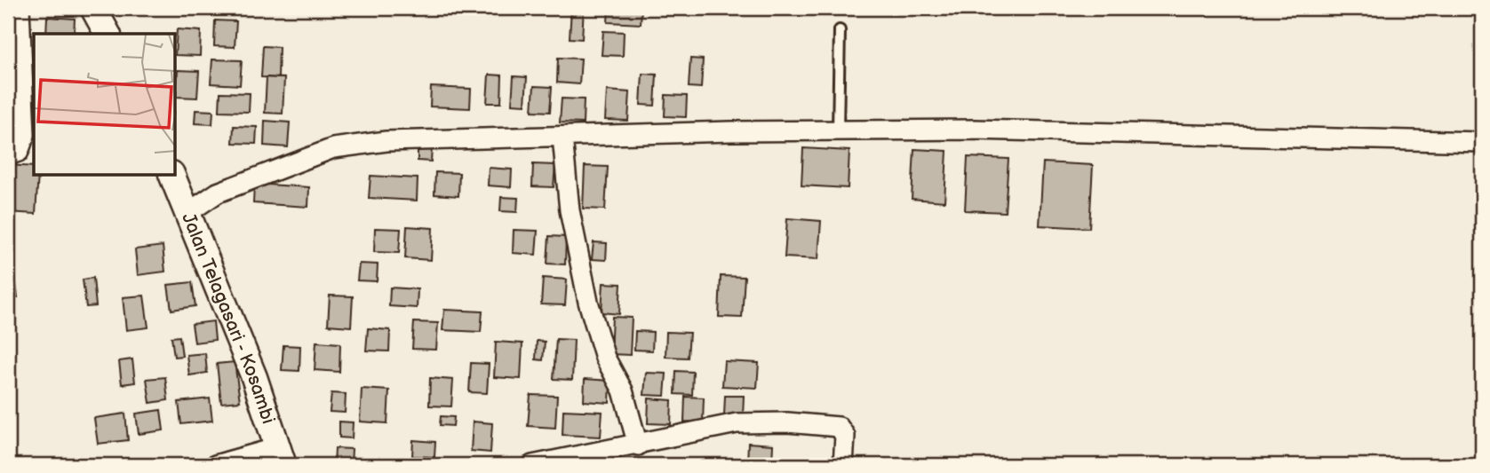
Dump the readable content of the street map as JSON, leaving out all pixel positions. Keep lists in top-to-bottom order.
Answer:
{
  "streets": {
    "main road": ["Jalan Telagasari - Kosambi"]
  }
}
